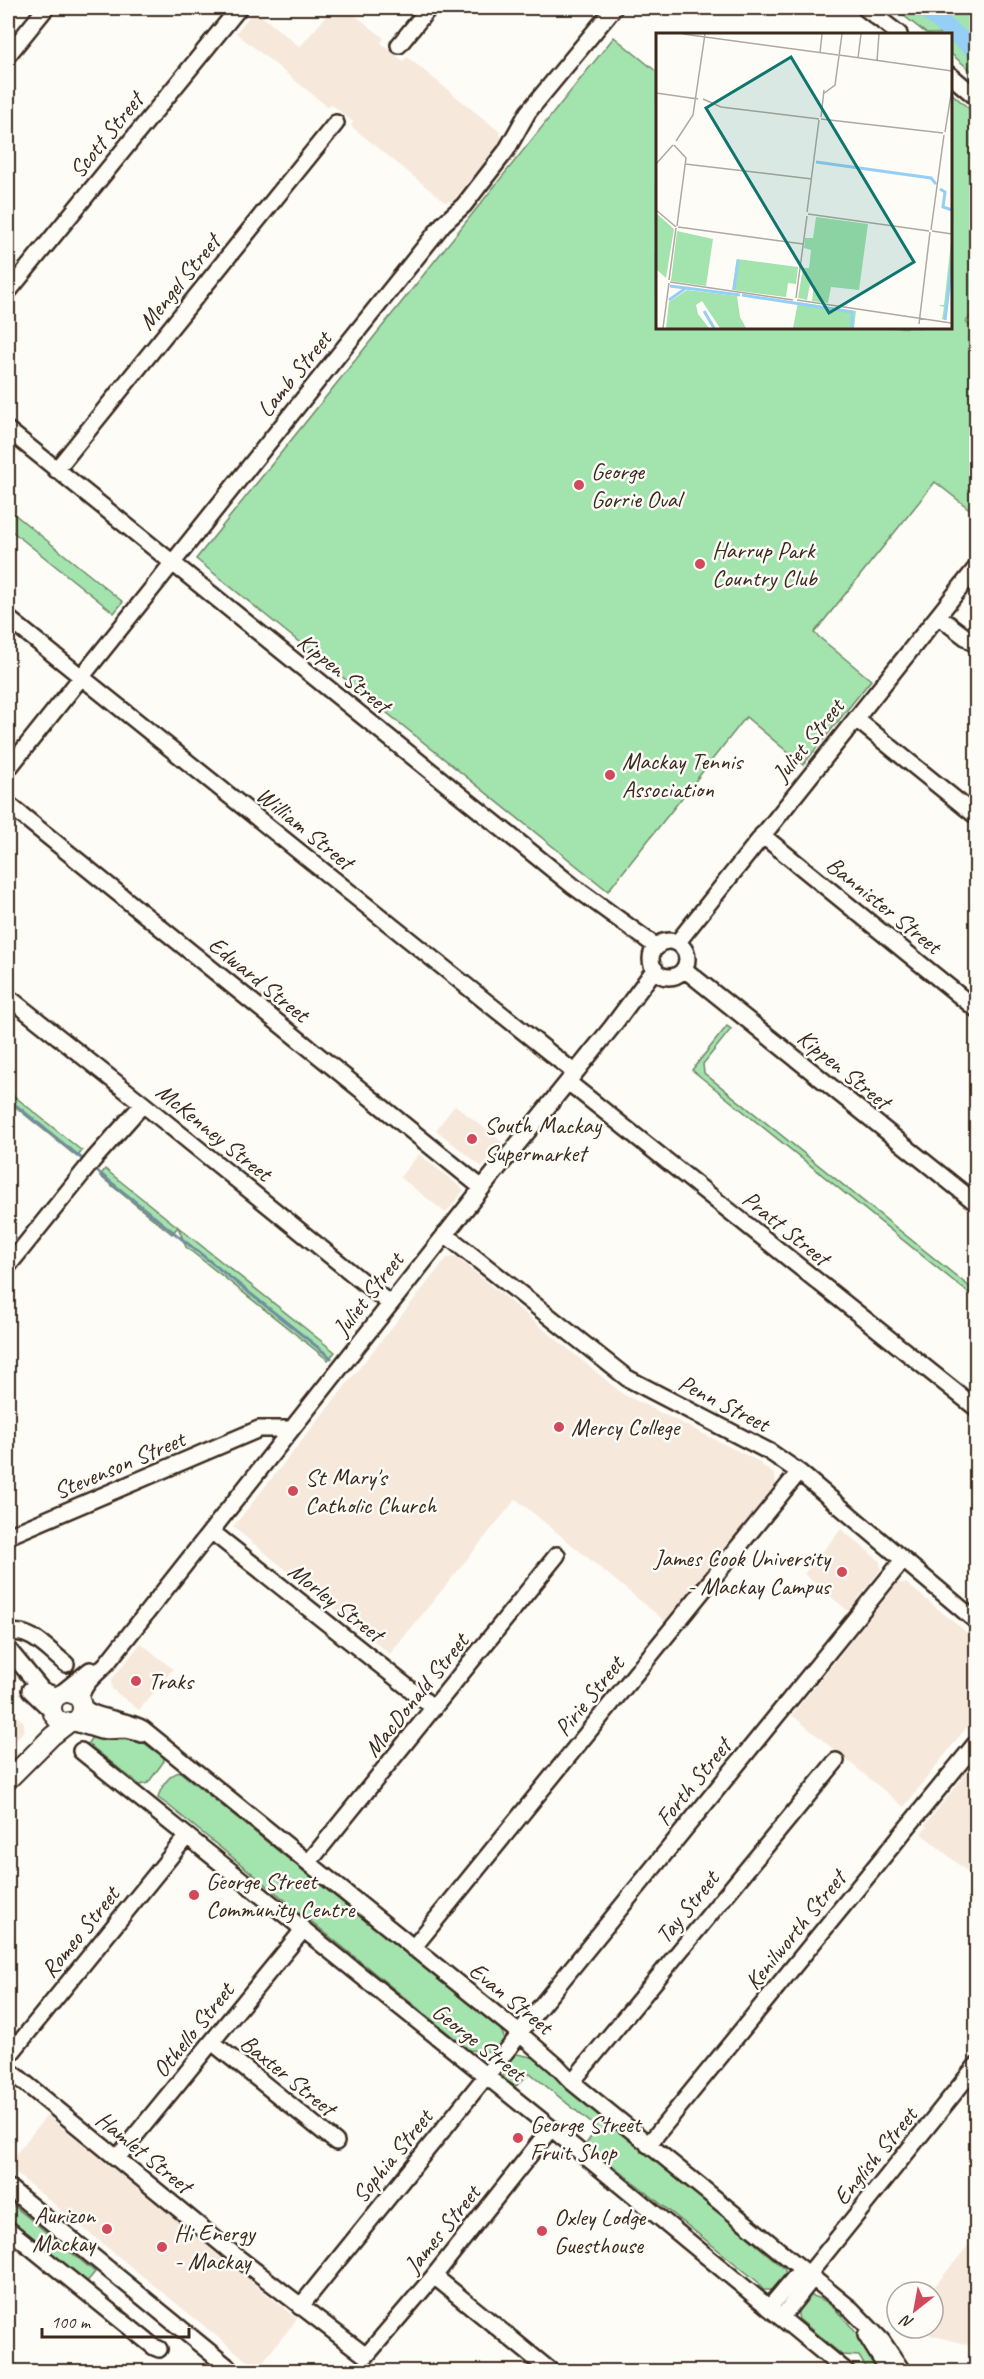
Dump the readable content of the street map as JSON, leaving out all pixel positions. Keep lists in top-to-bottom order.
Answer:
{
  "streets": {
    "main road": ["Juliet Street"],
    "street": [
      "Scott Street",
      "Mengel Street",
      "Lamb Street",
      "Kippen Street",
      "William Street",
      "Bannister Street",
      "Edward Street",
      "McKenney Street",
      "Pratt Street",
      "Penn Street",
      "Stevenson Street",
      "Morley Street",
      "MacDonald Street",
      "Pirie Street",
      "Forth Street",
      "Tay Street",
      "Kenilworth Street",
      "Romeo Street",
      "Evan Street",
      "Othello Street",
      "George Street",
      "Baxter Street",
      "Hamlet Street",
      "Sophia Street",
      "English Street",
      "James Street"
    ]
  },
  "crossings": [
    ["Mengel Street", "Kippen Street"],
    ["Lamb Street", "Kippen Street"],
    ["Lamb Street", "William Street"],
    ["Kippen Street", "Juliet Street"],
    ["Juliet Street", "William Street"],
    ["Juliet Street", "Bannister Street"],
    ["Juliet Street", "Edward Street"],
    ["Juliet Street", "McKenney Street"],
    ["Juliet Street", "Pratt Street"],
    ["Juliet Street", "Penn Street"],
    ["Juliet Street", "Stevenson Street"],
    ["Juliet Street", "Morley Street"],
    ["Juliet Street", "Evan Street"],
    ["William Street", "Pratt Street"],
    ["Penn Street", "Pirie Street"],
    ["Penn Street", "Forth Street"],
    ["Morley Street", "MacDonald Street"],
    ["MacDonald Street", "Evan Street"],
    ["Pirie Street", "Evan Street"],
    ["Forth Street", "Evan Street"],
    ["Forth Street", "Sophia Street"],
    ["Tay Street", "Evan Street"],
    ["Kenilworth Street", "Evan Street"],
    ["Romeo Street", "George Street"],
    ["Evan Street", "Sophia Street"],
    ["Evan Street", "English Street"],
    ["Othello Street", "George Street"],
    ["Othello Street", "Baxter Street"],
    ["Othello Street", "Hamlet Street"],
    ["George Street", "Sophia Street"],
    ["George Street", "English Street"],
    ["George Street", "James Street"],
    ["Hamlet Street", "Sophia Street"],
    ["Hamlet Street", "James Street"]
  ],
  "places": [
    "George Gorrie Oval",
    "Harrup Park Country Club",
    "Mackay Tennis Association",
    "South Mackay Supermarket",
    "Mercy College",
    "St Mary's Catholic Church",
    "James Cook University - Mackay Campus",
    "Traks",
    "George Street Community Centre",
    "George Street Fruit Shop",
    "Aurizon Mackay",
    "Oxley Lodge Guesthouse",
    "Hi Energy - Mackay"
  ],
  "scale_bar": "100 m",
  "north": "bottom left"
}
